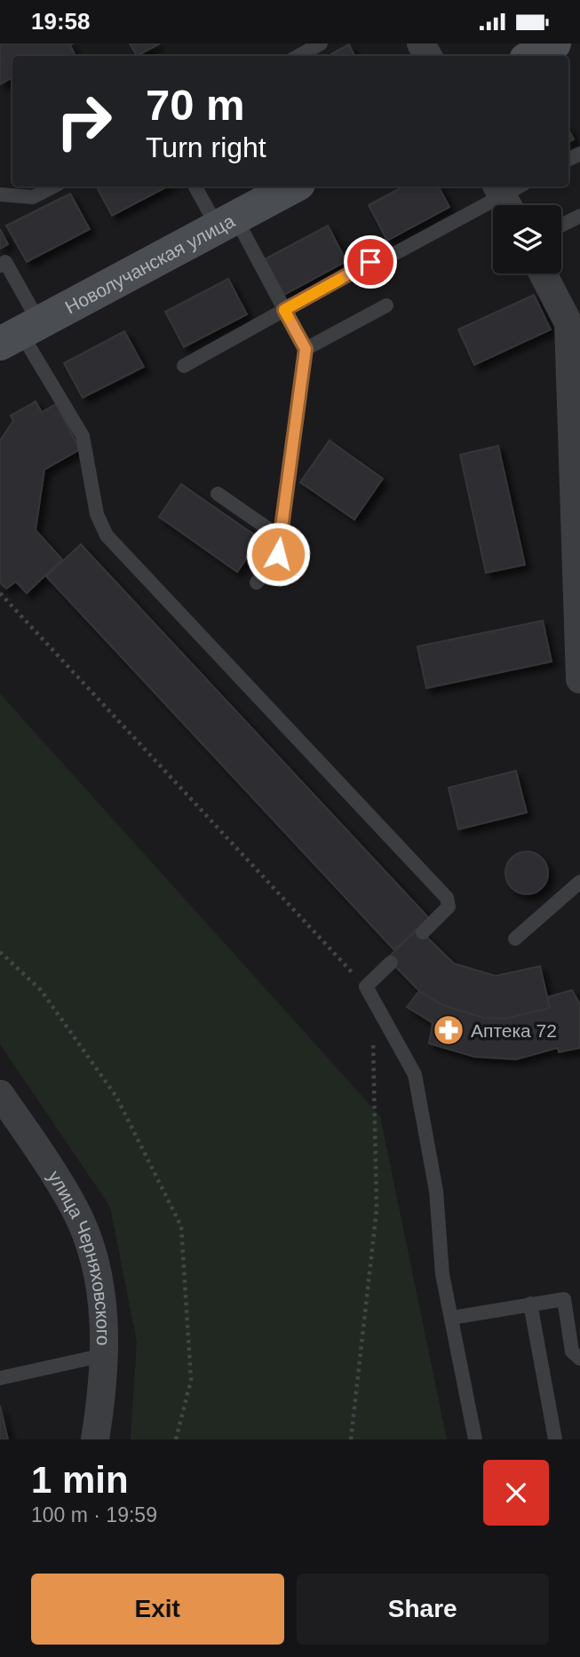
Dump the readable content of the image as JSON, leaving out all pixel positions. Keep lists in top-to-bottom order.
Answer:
{
  "streets": {
    "street": ["Новолучанская улица", "улица Черняховского"]
  },
  "places": {
    "pharmacy": ["Аптека 72"]
  },
  "page": {
    "status": "19:58",
    "turn": ["70 m", "Turn right"],
    "heading": ["1 min", "100 m · 19:59"],
    "buttons": ["Exit", "Share"]
  }
}
